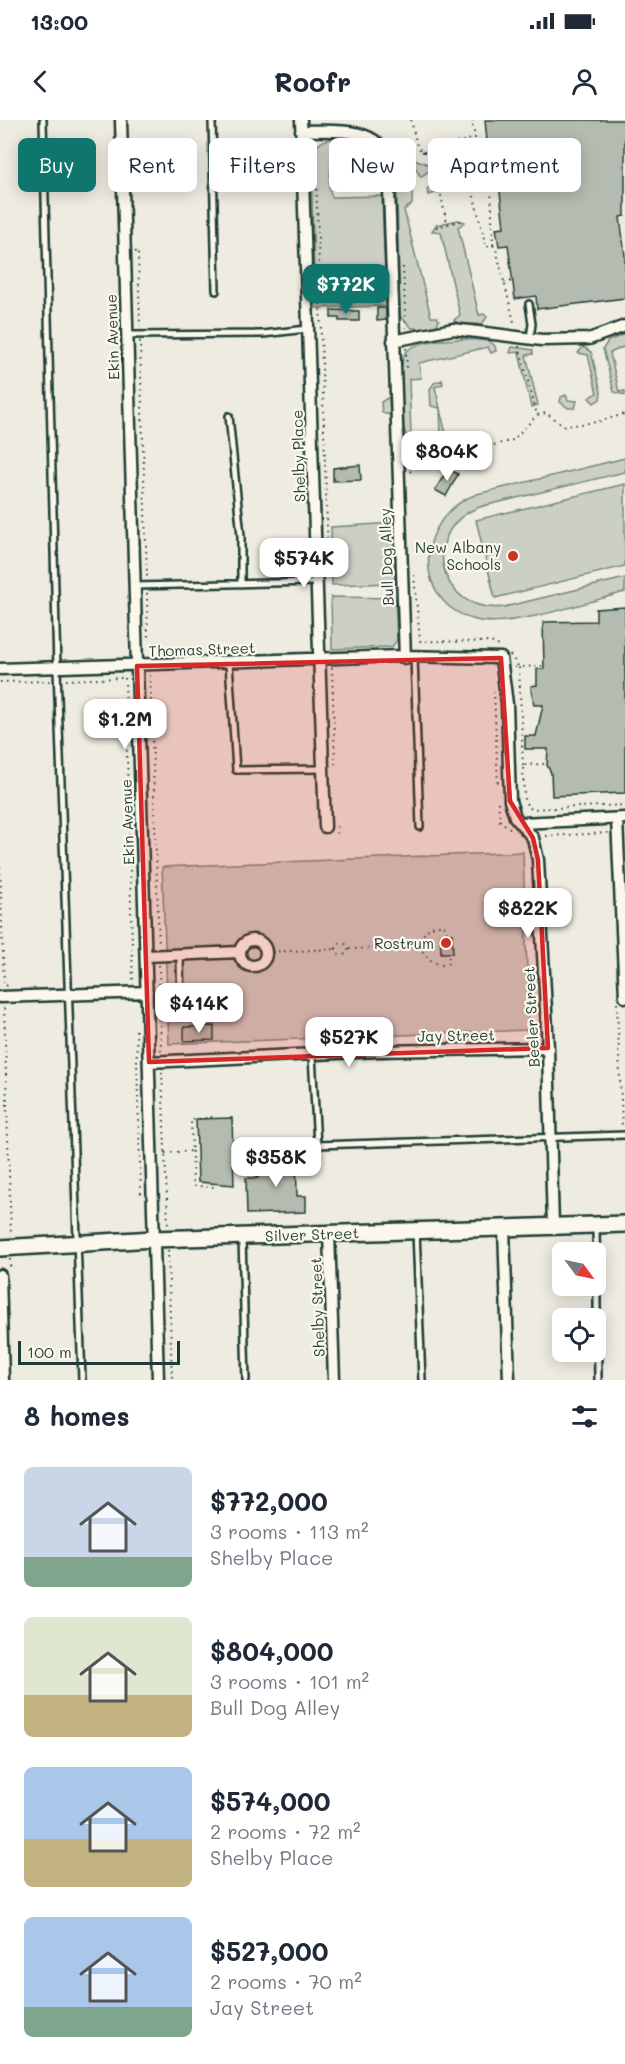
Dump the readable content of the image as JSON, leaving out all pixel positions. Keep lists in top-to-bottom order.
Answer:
{
  "streets": {
    "main road": ["Silver Street"],
    "street": [
      "Ekin Avenue",
      "Shelby Place",
      "Bull Dog Alley",
      "Thomas Street",
      "Beeler Street",
      "Jay Street",
      "Shelby Street"
    ]
  },
  "crossings": [
    ["Ekin Avenue", "Thomas Street"],
    ["Ekin Avenue", "Jay Street"],
    ["Ekin Avenue", "Silver Street"],
    ["Shelby Place", "Bull Dog Alley"],
    ["Shelby Place", "Thomas Street"],
    ["Bull Dog Alley", "Thomas Street"],
    ["Bull Dog Alley", "Beeler Street"],
    ["Thomas Street", "Beeler Street"],
    ["Beeler Street", "Jay Street"],
    ["Beeler Street", "Silver Street"],
    ["Silver Street", "Shelby Street"]
  ],
  "places": ["New Albany Schools", "Rostrum"],
  "scale_bar": "100 m",
  "north": "bottom right",
  "page": {
    "status": "13:00",
    "header": "Roofr",
    "chip": [
      "Buy",
      "Rent",
      "Filters",
      "New",
      "Apartment"
    ],
    "price": [
      "$772K",
      "$804K",
      "$574K",
      "$1.2M",
      "$822K",
      "$414K",
      "$527K",
      "$358K"
    ],
    "scale": "100 m",
    "heading": "8 homes",
    "list": [
      {
        "name": "$772,000",
        "note": "3 rooms · 113 m² · Shelby Place"
      },
      {
        "name": "$804,000",
        "note": "3 rooms · 101 m² · Bull Dog Alley"
      },
      {
        "name": "$574,000",
        "note": "2 rooms · 72 m² · Shelby Place"
      },
      {
        "name": "$527,000",
        "note": "2 rooms · 70 m² · Jay Street"
      }
    ]
  }
}
